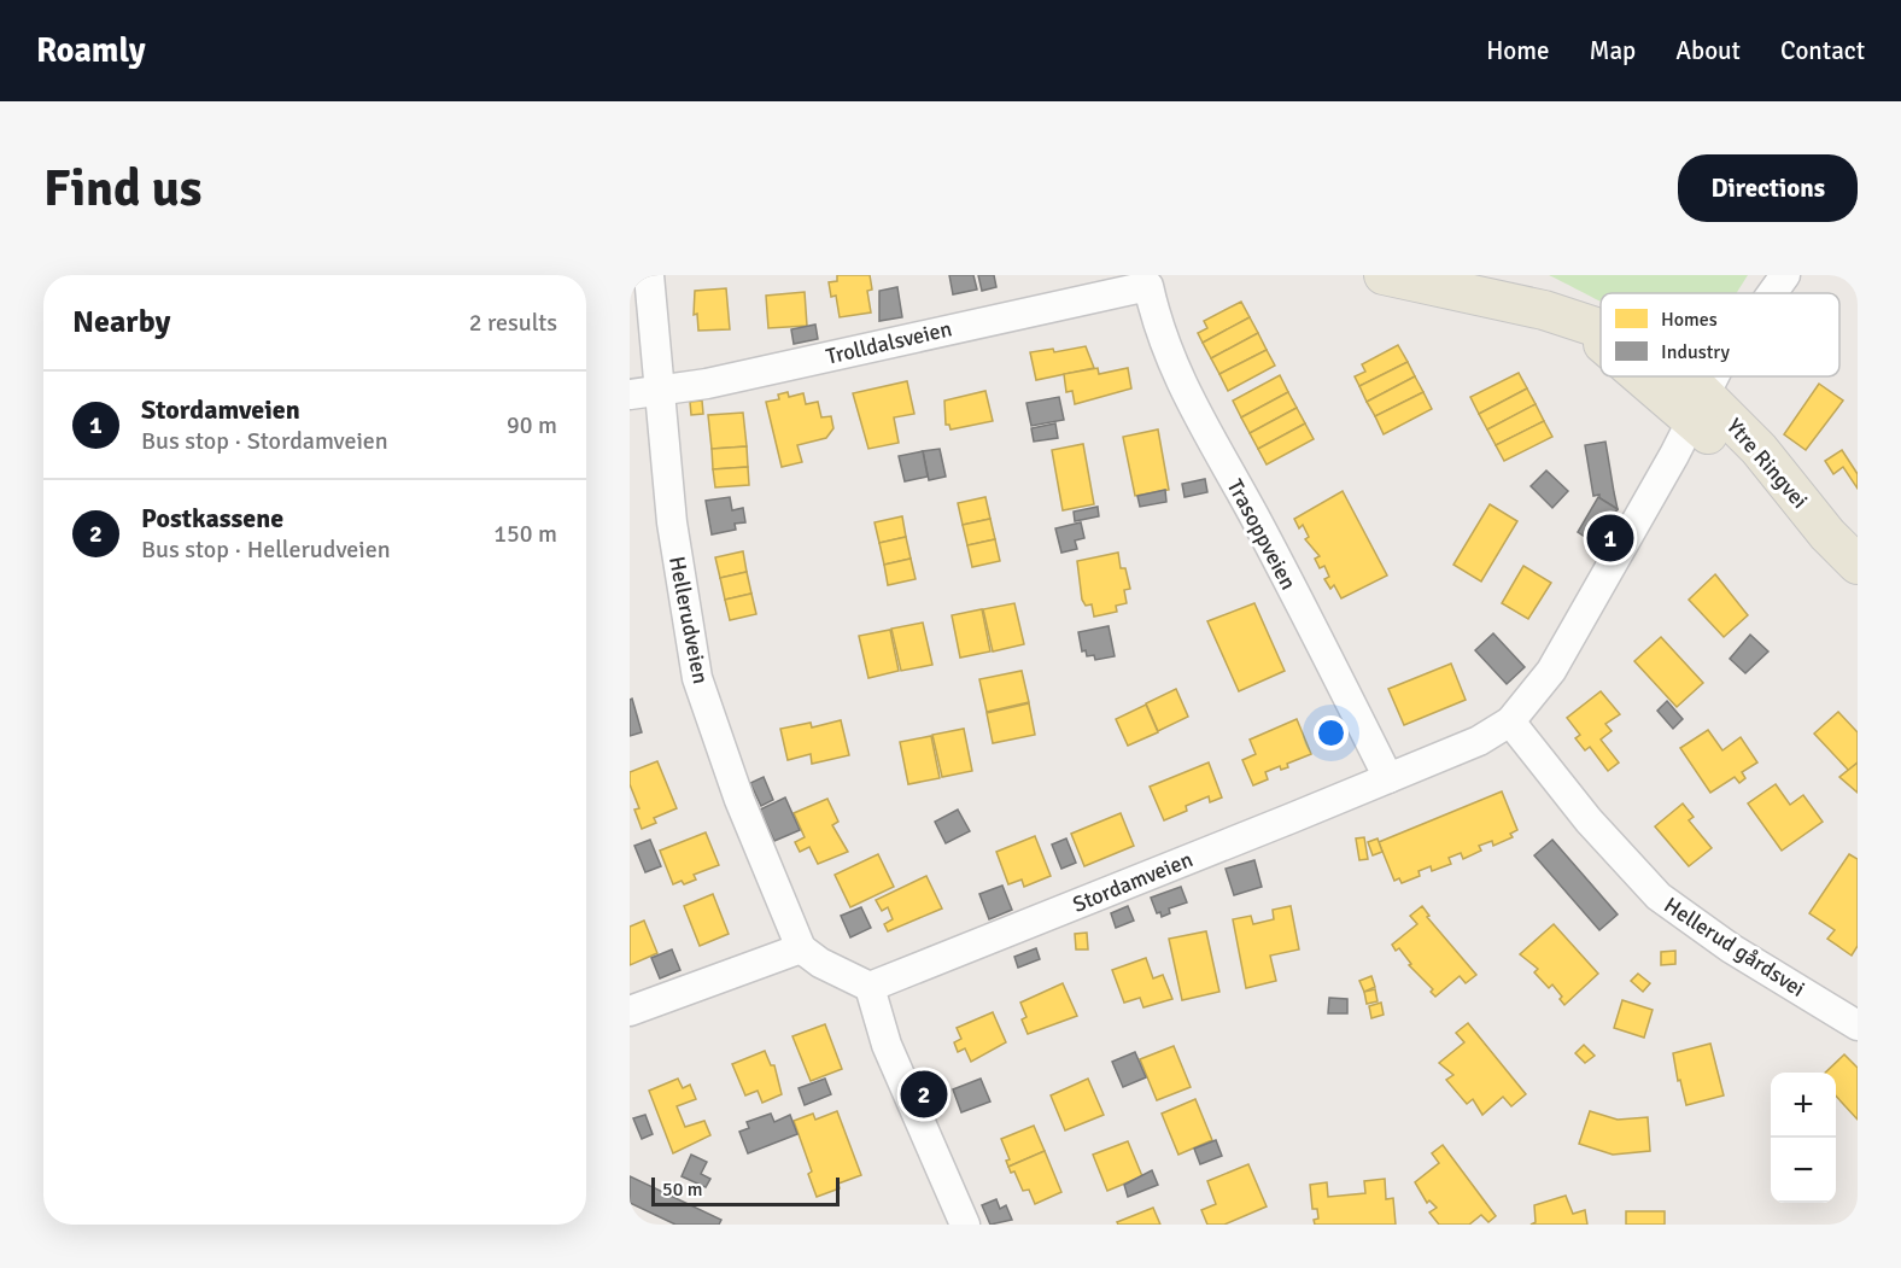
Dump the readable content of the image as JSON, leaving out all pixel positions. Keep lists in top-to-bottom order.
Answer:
{
  "streets": {
    "main road": ["Ytre Ringvei"],
    "street": [
      "Trolldalsveien",
      "Trasoppveien",
      "Hellerudveien",
      "Stordamveien",
      "Hellerud gårdsvei"
    ]
  },
  "crossings": [
    ["Trolldalsveien", "Trasoppveien"],
    ["Trolldalsveien", "Hellerudveien"],
    ["Ytre Ringvei", "Stordamveien"],
    ["Trasoppveien", "Stordamveien"],
    ["Stordamveien", "Hellerud gårdsvei"]
  ],
  "legend": ["Homes", "Industry"],
  "scale_bar": "50 m",
  "page": {
    "header": "Roamly",
    "nav": [
      "Home",
      "Map",
      "About",
      "Contact"
    ],
    "buttons": "Directions",
    "title": "Find us",
    "heading": ["Nearby", "2 results"],
    "list": [
      {
        "mark": "1",
        "name": "Stordamveien",
        "note": "Bus stop · Stordamveien",
        "value": "90 m"
      },
      {
        "mark": "2",
        "name": "Postkassene",
        "note": "Bus stop · Hellerudveien",
        "value": "150 m"
      }
    ],
    "pins": ["1", "2"],
    "map_buttons": ["+", "−"],
    "scale": "50 m"
  }
}
